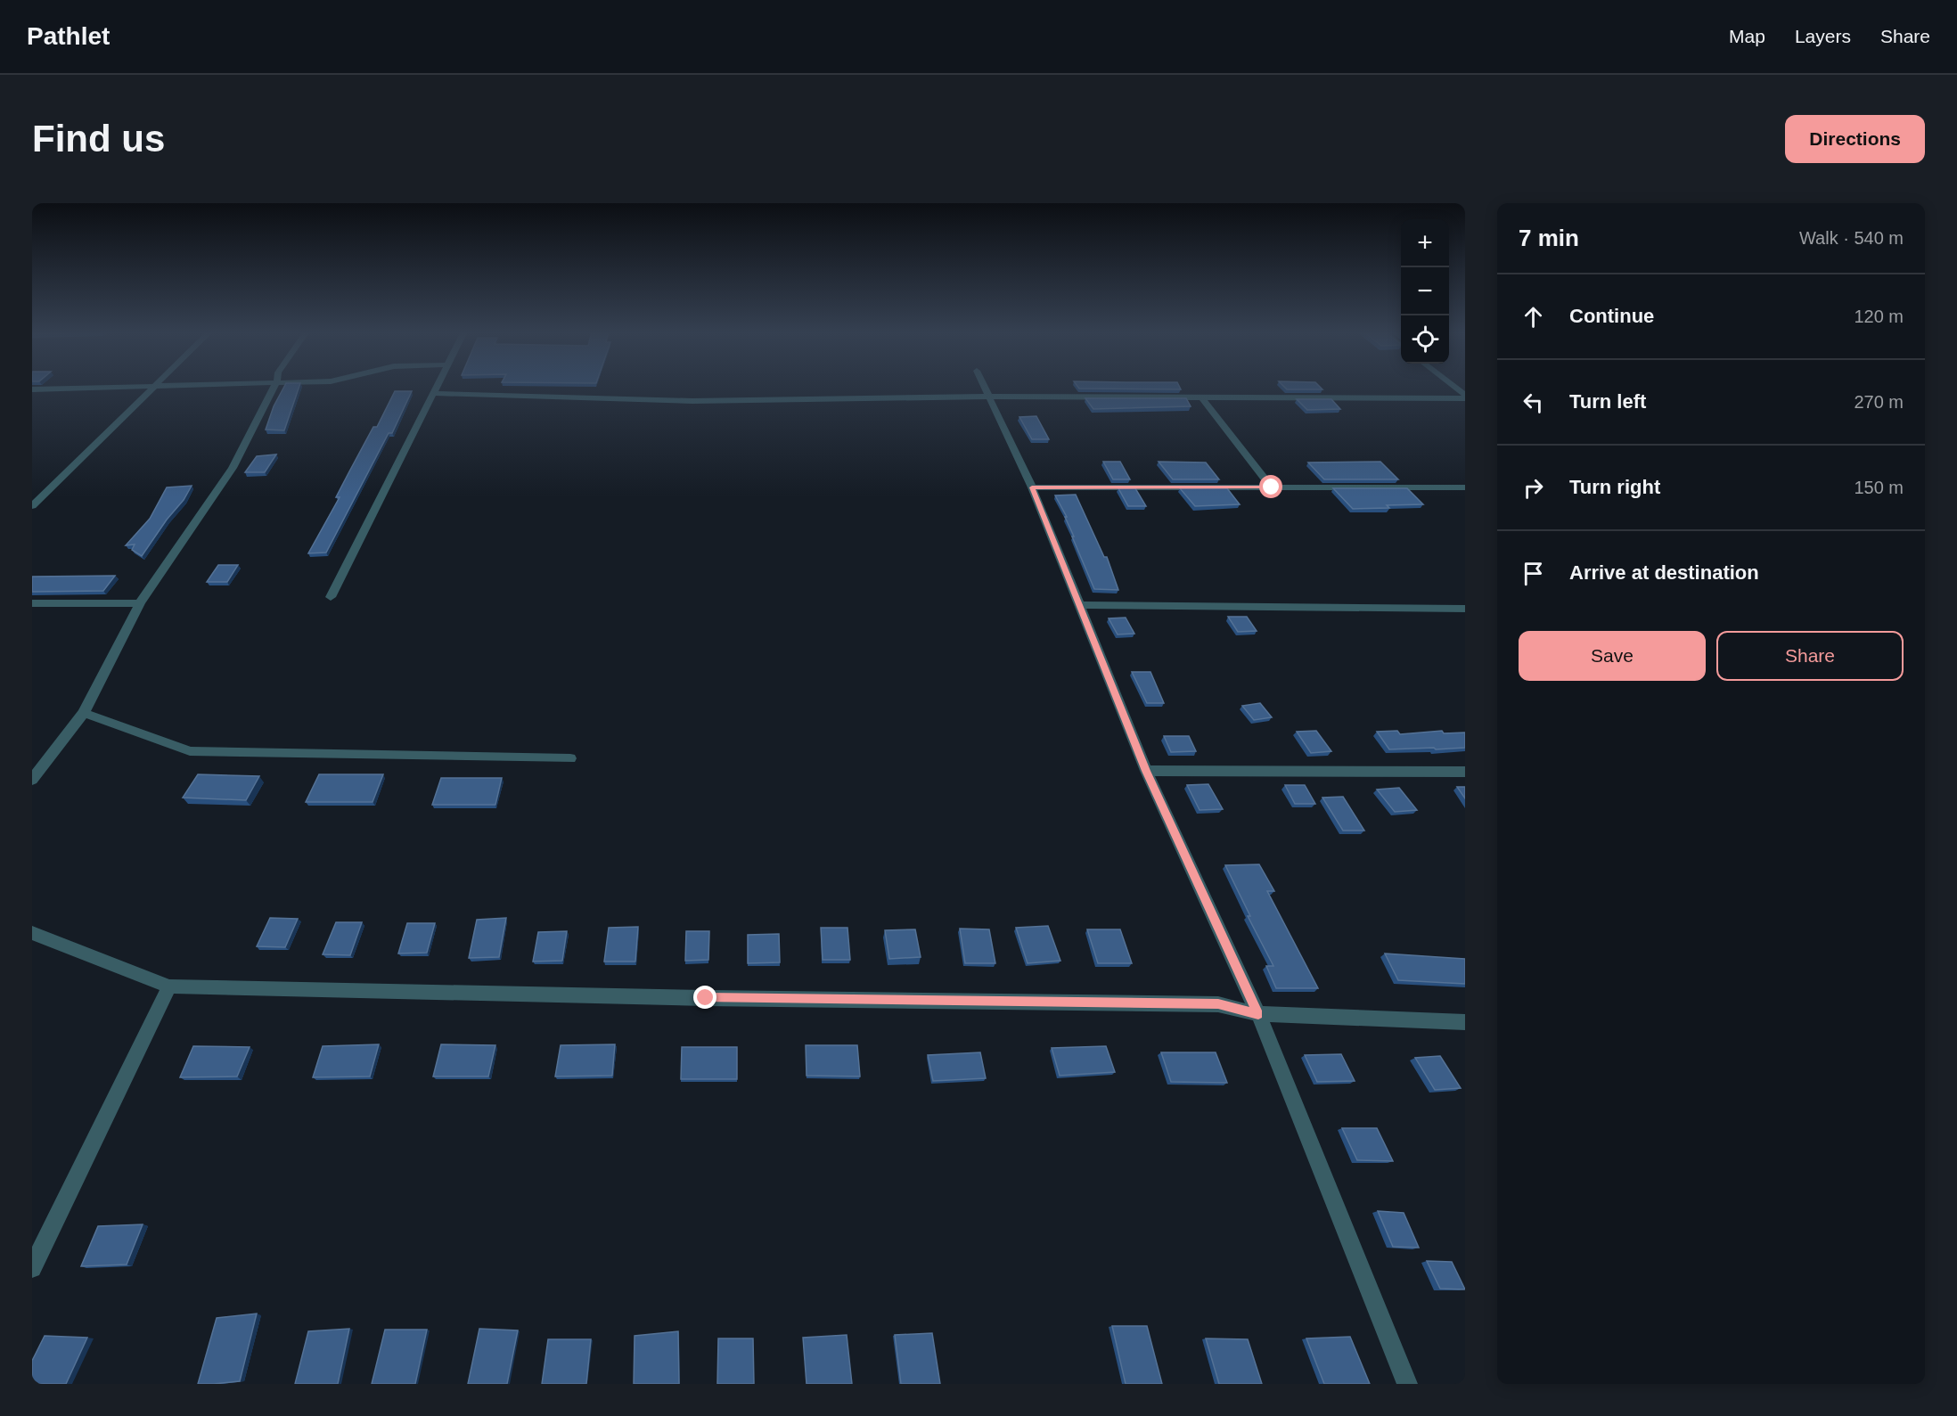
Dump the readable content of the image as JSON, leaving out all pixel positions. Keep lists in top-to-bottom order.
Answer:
{
  "page": {
    "header": "Pathlet",
    "nav": ["Map", "Layers", "Share"],
    "buttons": [
      "Directions",
      ["Save", "Share"]
    ],
    "title": "Find us",
    "heading": ["7 min", "Walk · 540 m"],
    "map_buttons": ["+", "−"],
    "list": [
      ["Continue", "120 m"],
      ["Turn left", "270 m"],
      ["Turn right", "150 m"],
      "Arrive at destination"
    ]
  }
}
